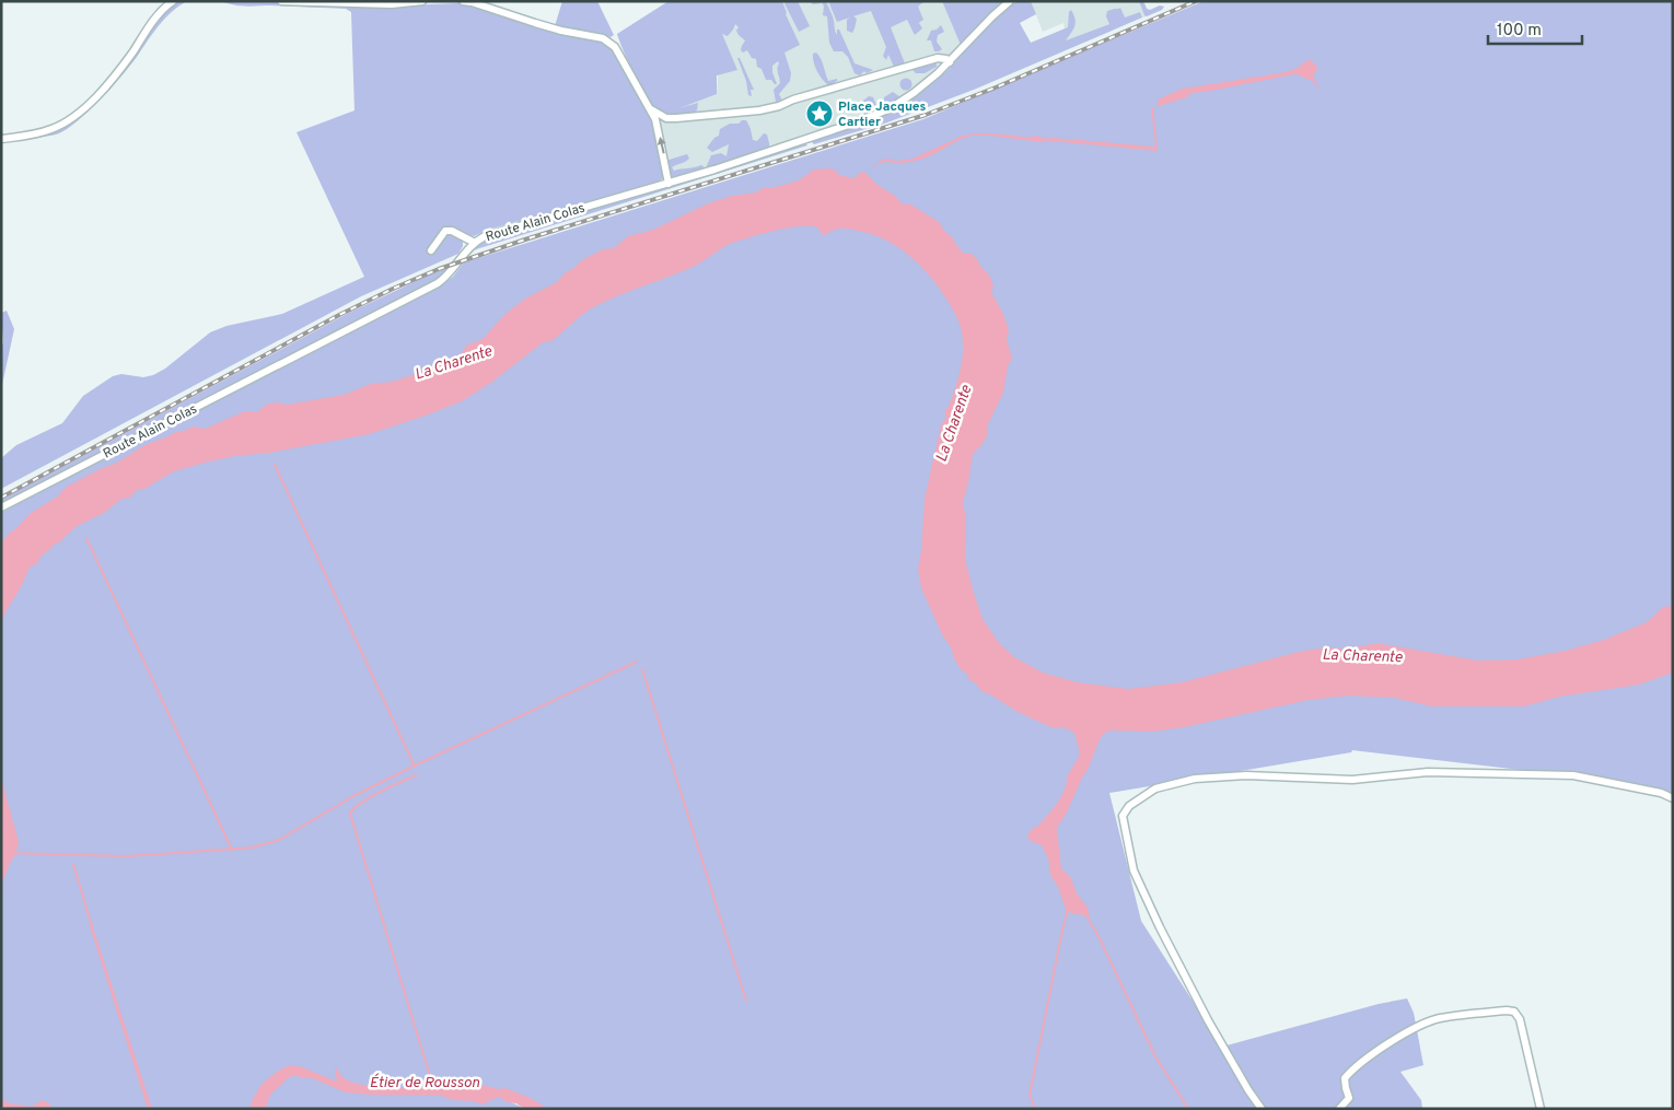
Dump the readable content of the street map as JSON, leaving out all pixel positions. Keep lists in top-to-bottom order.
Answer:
{
  "streets": {
    "street": ["Route Alain Colas"]
  },
  "water": ["La Charente", "Étier de Rousson"],
  "places": {
    "place": ["Place Jacques Cartier"]
  },
  "scale_bar": "100 m"
}
